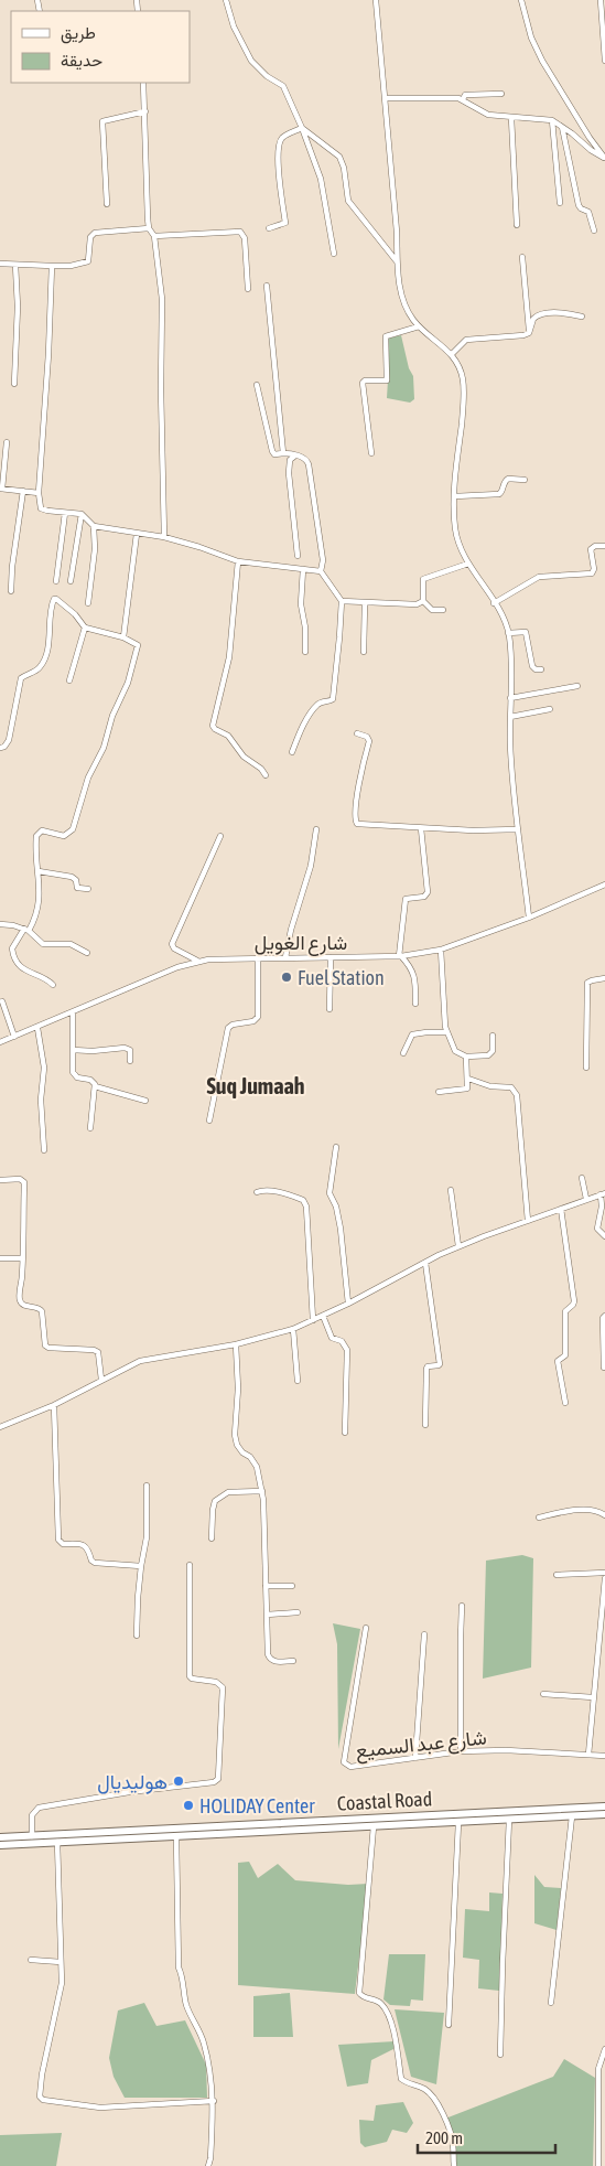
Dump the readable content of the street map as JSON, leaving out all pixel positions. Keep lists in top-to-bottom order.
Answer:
{
  "streets": {
    "highway": ["Coastal Road"],
    "street": ["شارع الغويل", "شارع عبد السميع"]
  },
  "districts": ["Suq Jumaah"],
  "places": ["Fuel Station", "هوليديال", "HOLIDAY Center"],
  "legend": ["طريق", "حديقة"],
  "scale_bar": "200 m"
}
